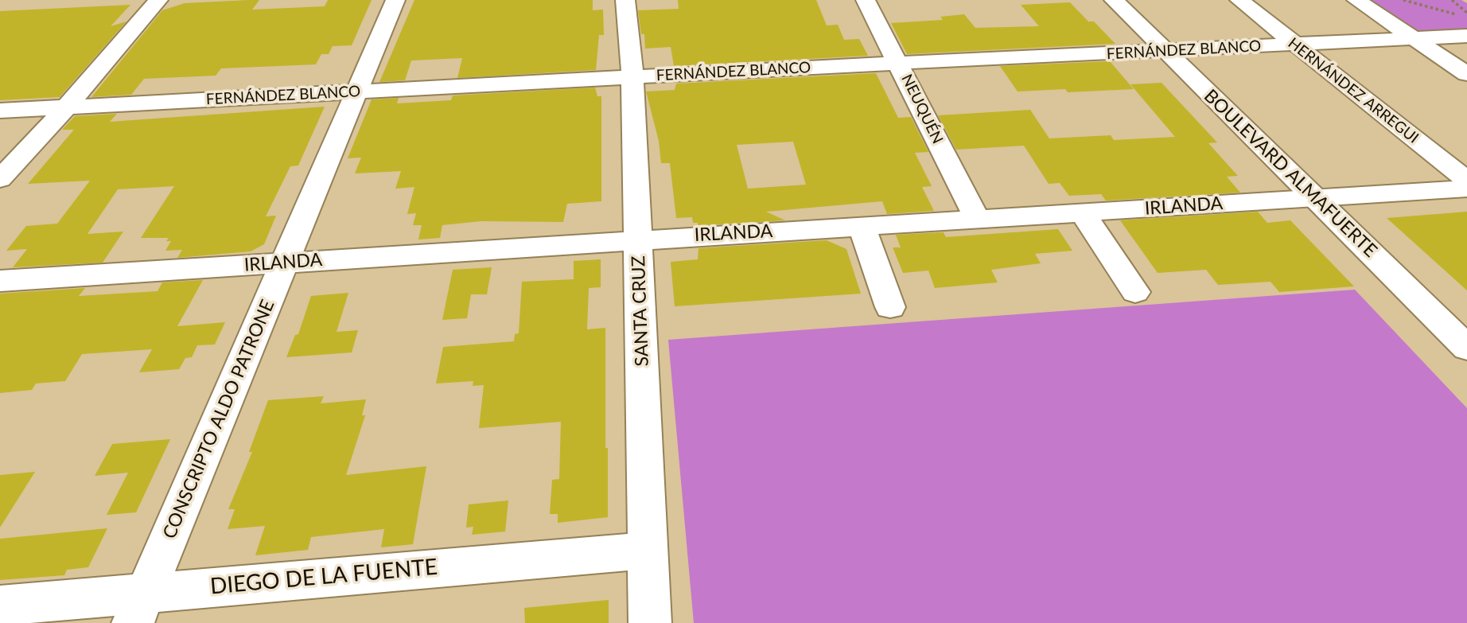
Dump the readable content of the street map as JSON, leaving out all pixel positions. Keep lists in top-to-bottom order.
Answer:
{
  "streets": {
    "street": [
      "FERNÁNDEZ BLANCO",
      "HERNÁNDEZ ARREGUI",
      "NEUQUÉN",
      "BOULEVARD ALMAFUERTE",
      "IRLANDA",
      "SANTA CRUZ",
      "CONSCRIPTO ALDO PATRONE",
      "DIEGO DE LA FUENTE"
    ]
  },
  "crossings": [
    ["FERNÁNDEZ BLANCO", "HERNÁNDEZ ARREGUI"],
    ["FERNÁNDEZ BLANCO", "NEUQUÉN"],
    ["FERNÁNDEZ BLANCO", "BOULEVARD ALMAFUERTE"],
    ["FERNÁNDEZ BLANCO", "SANTA CRUZ"],
    ["FERNÁNDEZ BLANCO", "CONSCRIPTO ALDO PATRONE"],
    ["NEUQUÉN", "IRLANDA"],
    ["BOULEVARD ALMAFUERTE", "IRLANDA"],
    ["IRLANDA", "SANTA CRUZ"],
    ["IRLANDA", "CONSCRIPTO ALDO PATRONE"],
    ["SANTA CRUZ", "DIEGO DE LA FUENTE"],
    ["CONSCRIPTO ALDO PATRONE", "DIEGO DE LA FUENTE"]
  ]
}
